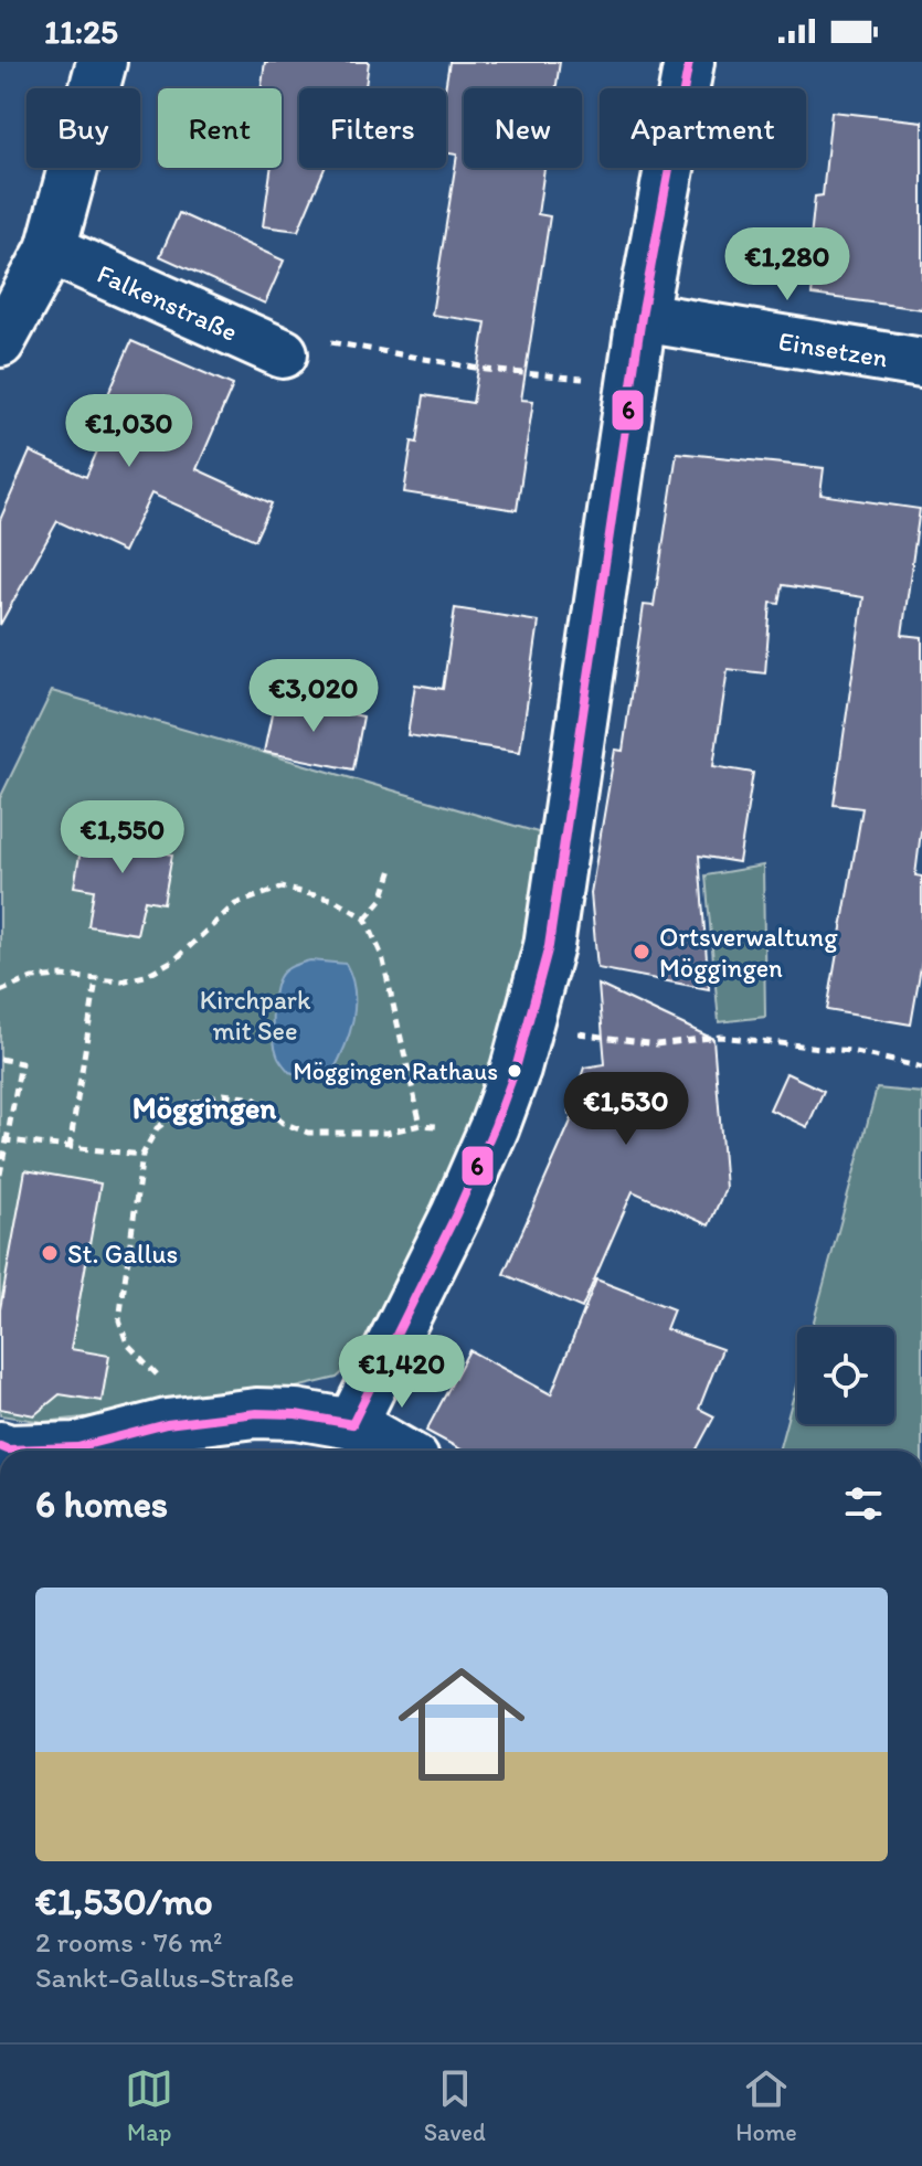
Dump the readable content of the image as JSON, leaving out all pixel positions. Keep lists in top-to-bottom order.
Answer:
{
  "streets": {
    "street": ["Falkenstraße", "Einsetzen"]
  },
  "districts": ["Möggingen"],
  "parks": ["Kirchpark mit See"],
  "places": ["Ortsverwaltung Möggingen", "Möggingen Rathaus", "St. Gallus"],
  "lines": ["transit line 6"],
  "page": {
    "status": "11:25",
    "chip": [
      "Buy",
      "Rent",
      "Filters",
      "New",
      "Apartment"
    ],
    "price": [
      "€1,280",
      "€1,030",
      "€3,020",
      "€1,550",
      "€1,530",
      "€1,420"
    ],
    "heading": "6 homes",
    "list": [
      {
        "name": "€1,530/mo",
        "note": "2 rooms · 76 m² · Sankt-Gallus-Straße"
      }
    ],
    "tabs": ["Map", "Saved", "Home"]
  }
}
